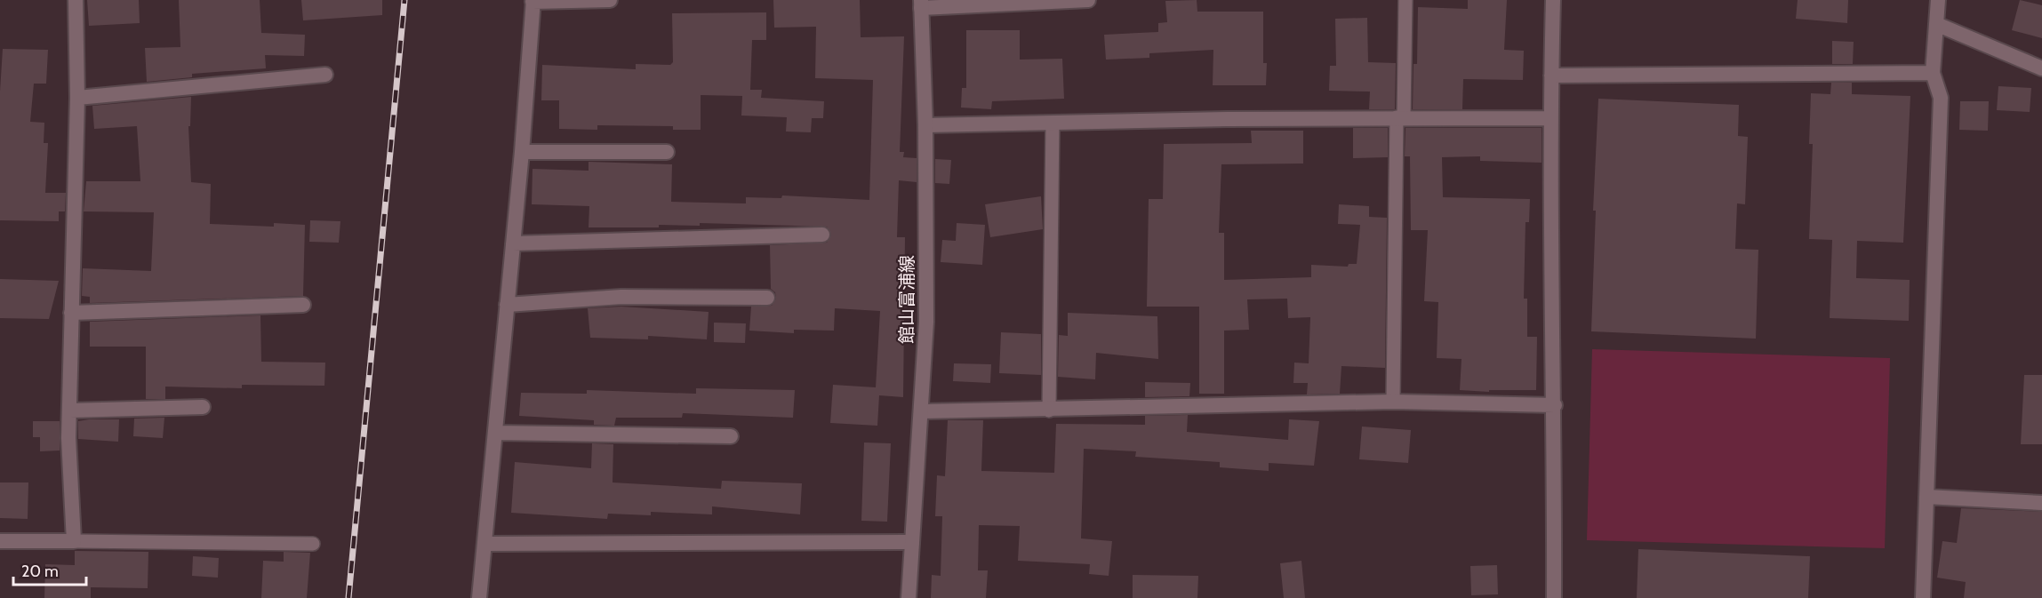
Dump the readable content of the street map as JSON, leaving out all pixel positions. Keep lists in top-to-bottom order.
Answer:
{
  "streets": {
    "street": ["館山富浦線"]
  },
  "scale_bar": "20 m"
}
